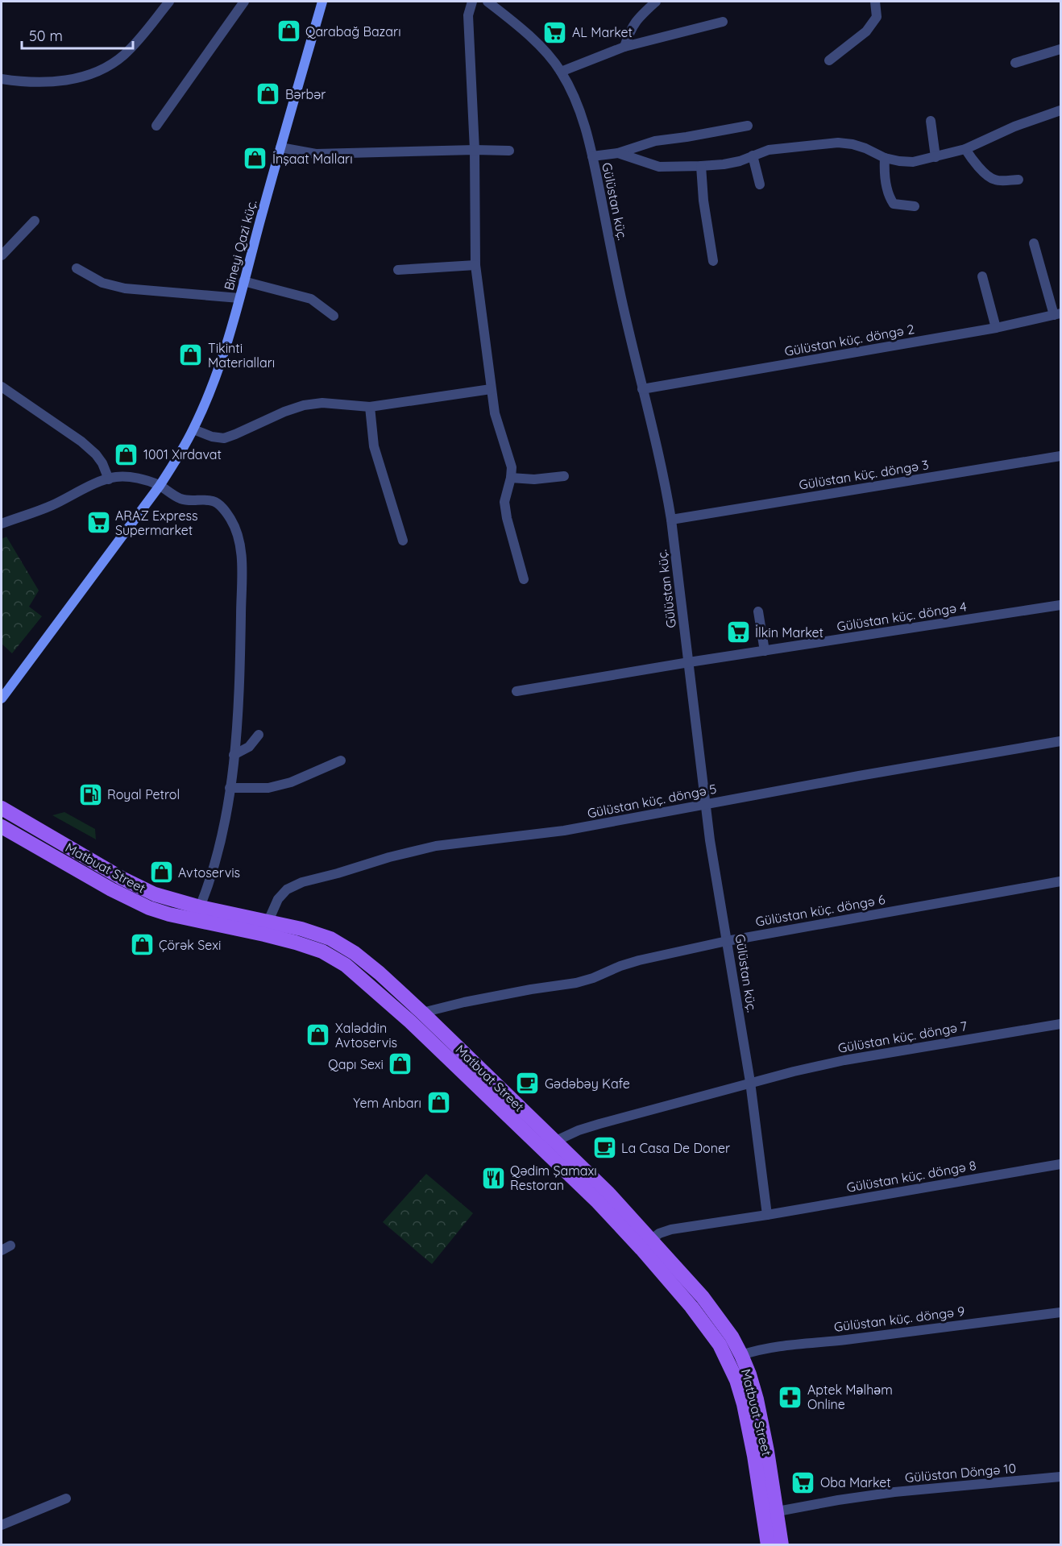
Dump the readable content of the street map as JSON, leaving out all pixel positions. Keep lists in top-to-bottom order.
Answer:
{
  "streets": {
    "main road": ["Bineyi Qazi küç.", "Matbuat Street"],
    "street": [
      "Gülüstan küç.",
      "Gülüstan küç. döngə 2",
      "Gülüstan küç. döngə 3",
      "Gülüstan küç. döngə 4",
      "Gülüstan küç. döngə 5",
      "Gülüstan küç. döngə 6",
      "Gülüstan küç. döngə 7",
      "Gülüstan küç. döngə 8",
      "Gülüstan küç. döngə 9",
      "Gülüstan Döngə 10"
    ]
  },
  "crossings": [
    ["Gülüstan küç.", "Gülüstan küç. döngə 2"],
    ["Gülüstan küç.", "Gülüstan küç. döngə 3"],
    ["Gülüstan küç.", "Gülüstan küç. döngə 4"],
    ["Gülüstan küç.", "Gülüstan küç. döngə 5"],
    ["Gülüstan küç.", "Gülüstan küç. döngə 6"],
    ["Gülüstan küç.", "Gülüstan küç. döngə 7"],
    ["Gülüstan küç.", "Gülüstan küç. döngə 8"],
    ["Gülüstan küç. döngə 5", "Matbuat Street"],
    ["Matbuat Street", "Gülüstan küç. döngə 6"],
    ["Matbuat Street", "Gülüstan küç. döngə 7"],
    ["Matbuat Street", "Gülüstan küç. döngə 8"],
    ["Matbuat Street", "Gülüstan küç. döngə 9"],
    ["Matbuat Street", "Gülüstan Döngə 10"]
  ],
  "places": {
    "shop": [
      "Qarabağ Bazarı",
      "Bərbər",
      "İnşaat Malları",
      "Tikinti Materialları",
      "1001 Xırdavat",
      "Avtoservis",
      "Çörək Sexi",
      "Xaləddin Avtoservis",
      "Qapı Sexi",
      "Yem Anbarı"
    ],
    "supermarket": [
      "AL Market",
      "ARAZ Express Supermarket",
      "İlkin Market",
      "Oba Market"
    ],
    "fuel station": ["Royal Petrol"],
    "cafe": ["Gədəbəy Kafe", "La Casa De Doner"],
    "restaurant": ["Qədim Şamaxı Restoran"],
    "pharmacy": ["Aptek Mәlhәm Online"]
  },
  "scale_bar": "50 m"
}
